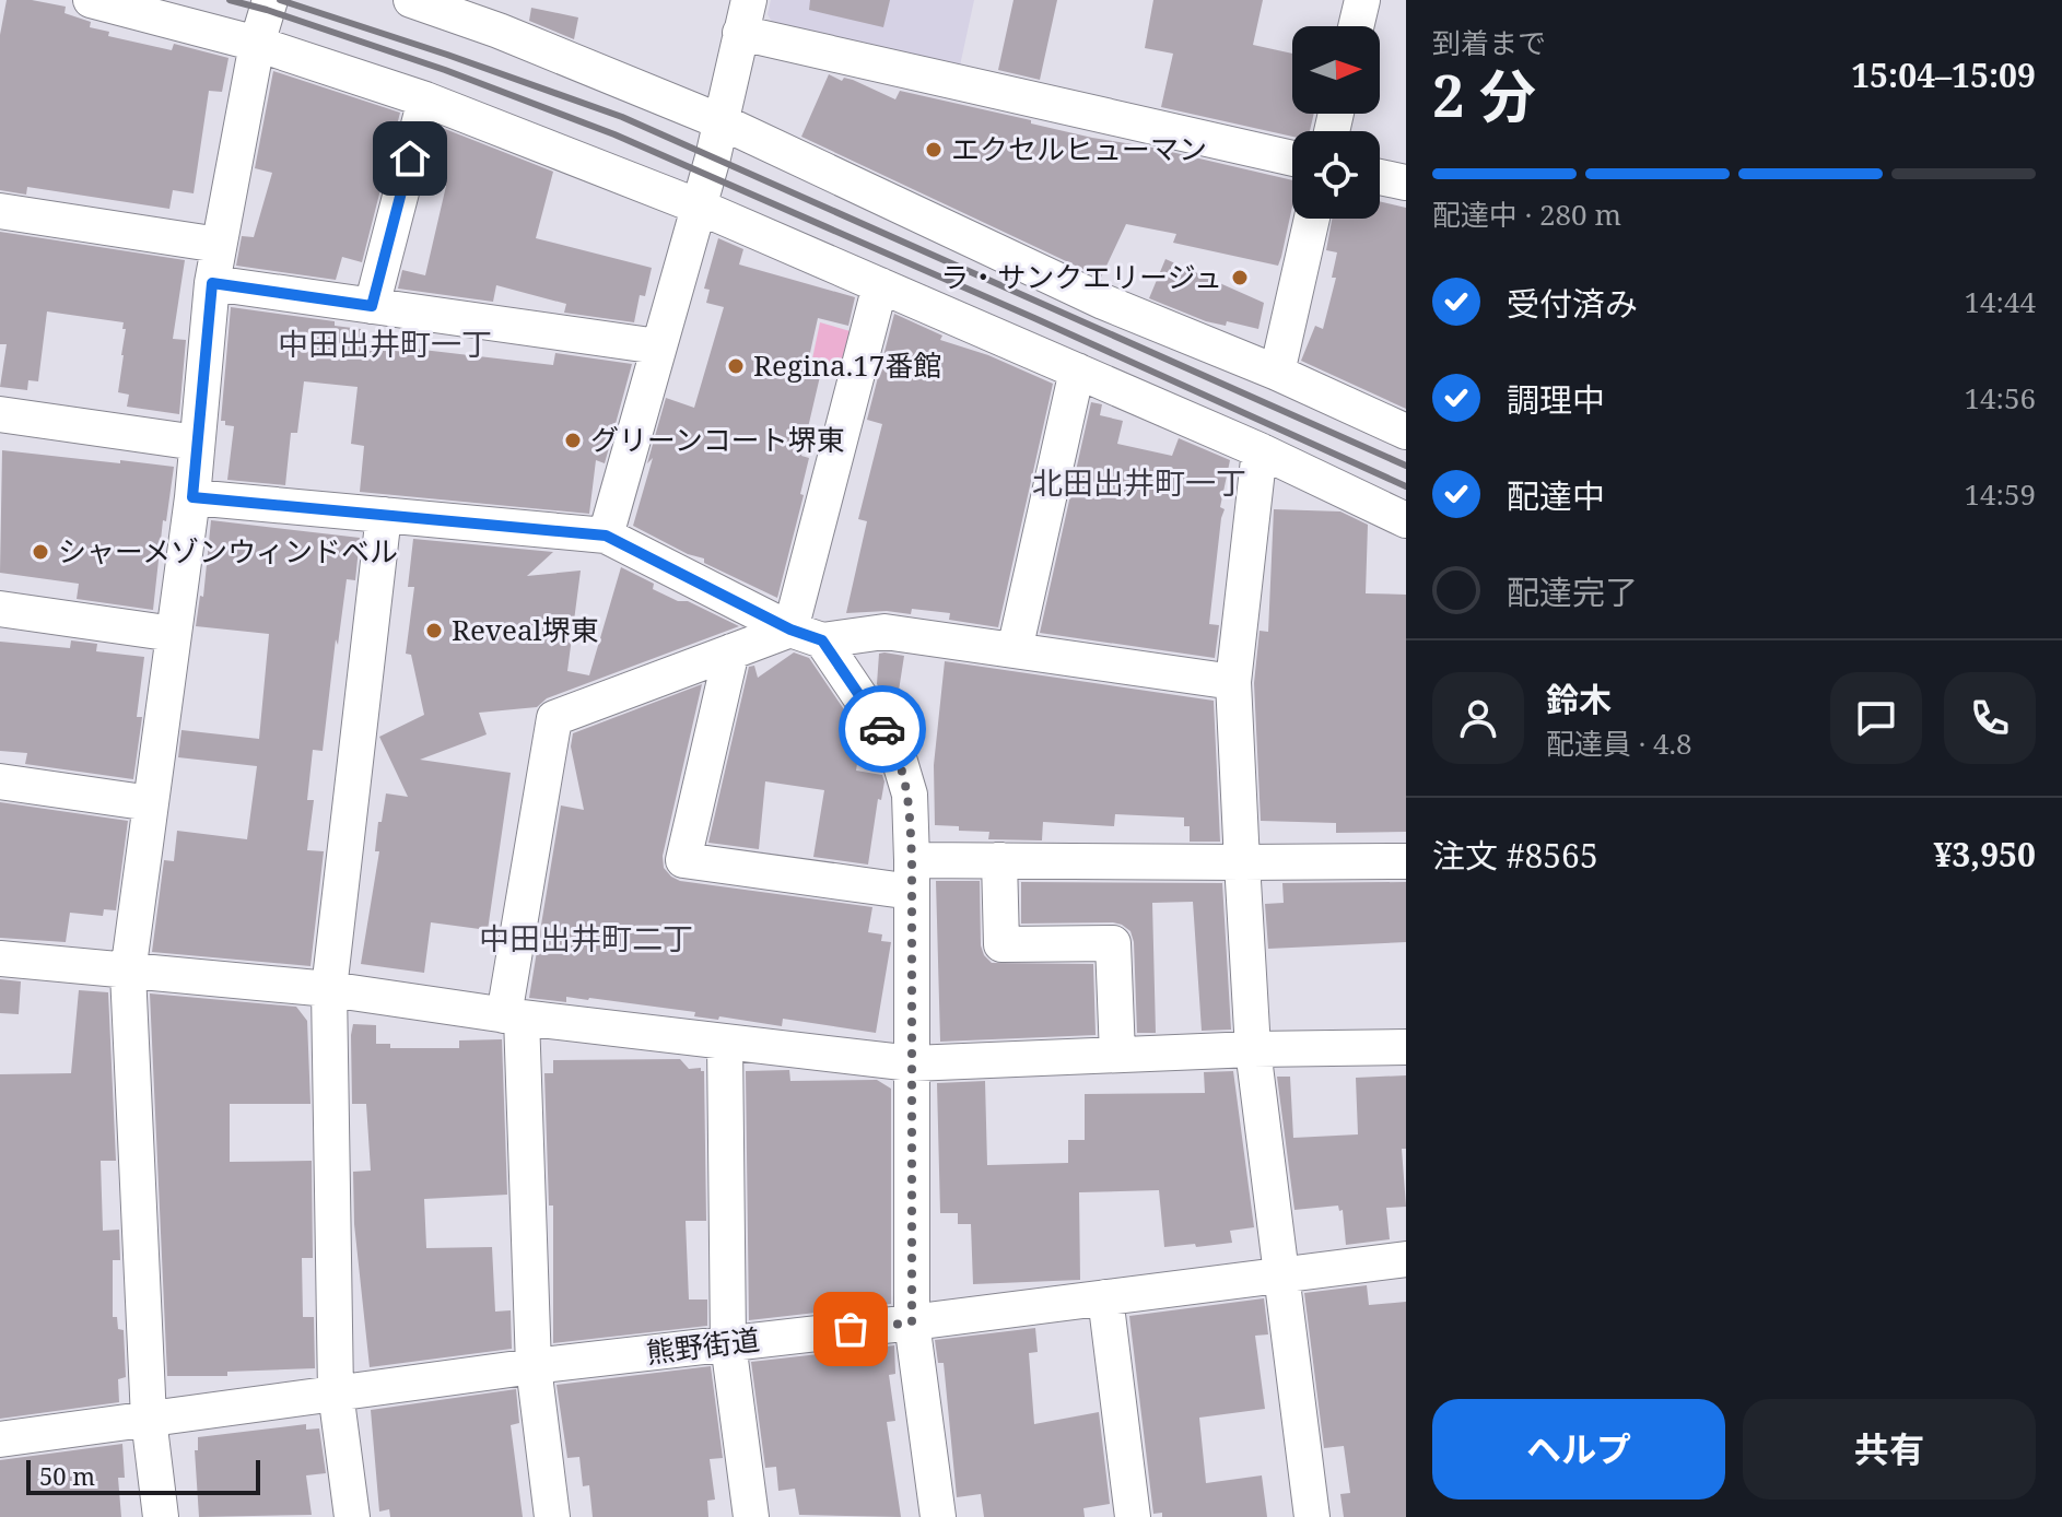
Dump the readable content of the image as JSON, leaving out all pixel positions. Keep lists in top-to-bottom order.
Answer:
{
  "streets": {
    "street": ["熊野街道"]
  },
  "districts": ["中田出井町一丁", "北田出井町一丁", "中田出井町二丁"],
  "places": [
    "エクセルヒューマン",
    "ラ・サンクエリージュ",
    "Regina.17番館",
    "グリーンコート堺東",
    "シャーメゾンウィンドベル",
    "Reveal堺東"
  ],
  "scale_bar": "50 m",
  "north": "right",
  "page": {
    "heading": ["2 分", "到着まで", "15:04–15:09"],
    "panel": [
      "鈴木",
      "配達員 · 4.8",
      "注文 #8565",
      "¥3,950"
    ],
    "bar": "配達中 · 280 m",
    "list": [
      ["受付済み", "14:44"],
      ["調理中", "14:56"],
      ["配達中", "14:59"],
      "配達完了"
    ],
    "buttons": ["ヘルプ", "共有"],
    "scale": "50 m"
  }
}
